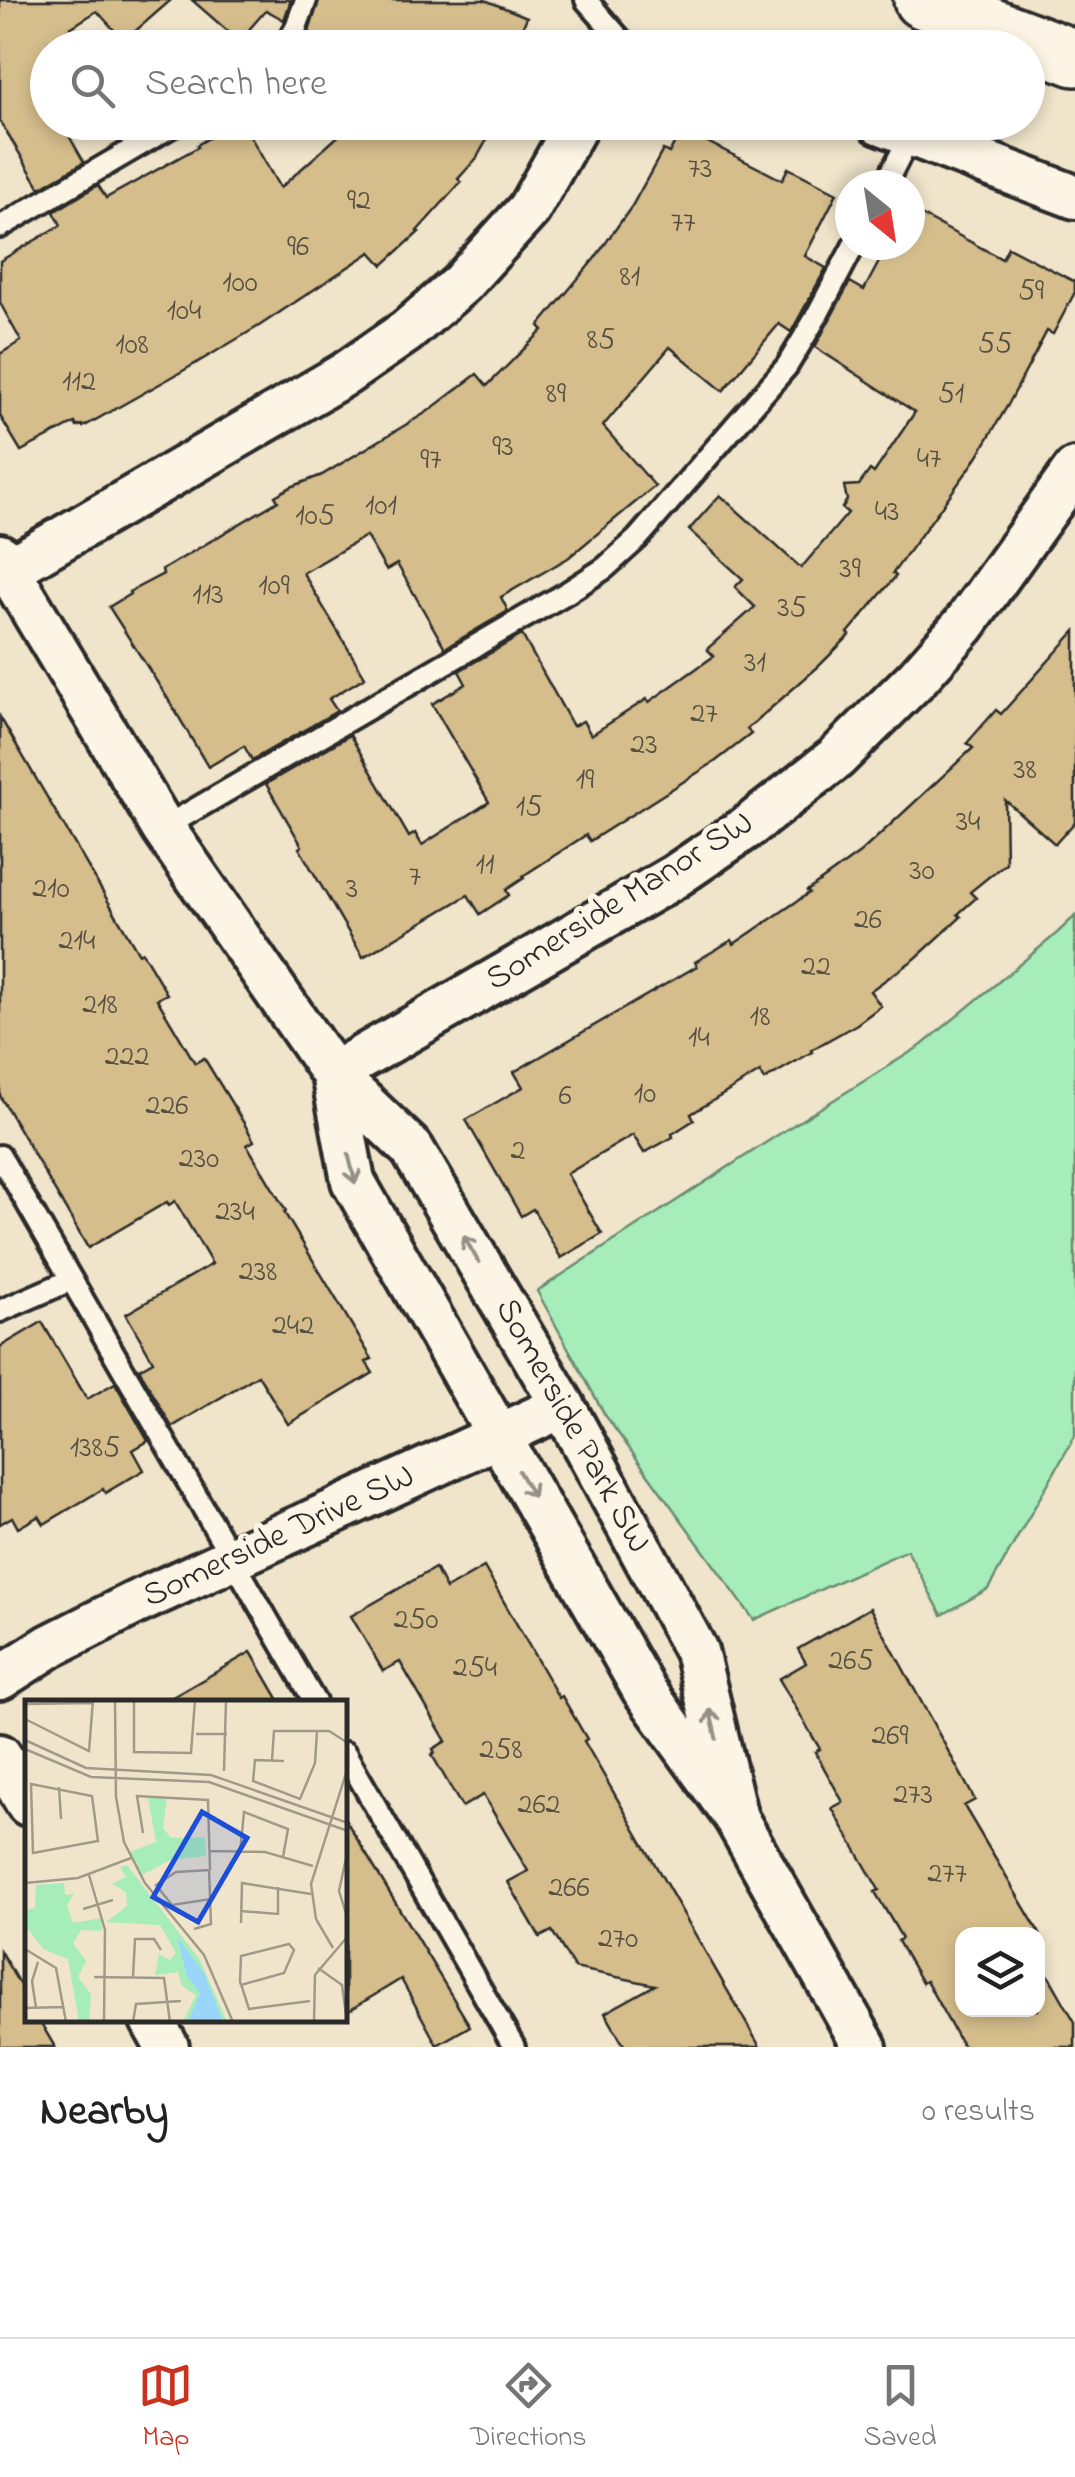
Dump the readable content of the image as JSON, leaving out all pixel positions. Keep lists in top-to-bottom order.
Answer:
{
  "streets": {
    "street": ["Somerside Manor SW", "Somerside Park SW", "Somerside Drive SW"]
  },
  "crossings": [
    ["Somerside Manor SW", "Somerside Park SW"],
    ["Somerside Park SW", "Somerside Drive SW"]
  ],
  "house_numbers": [
    "73",
    "92",
    "77",
    "96",
    "81",
    "100",
    "59",
    "104",
    "85",
    "55",
    "108",
    "112",
    "89",
    "51",
    "93",
    "47",
    "97",
    "101",
    "43",
    "105",
    "39",
    "109",
    "113",
    "35",
    "31",
    "27",
    "23",
    "38",
    "19",
    "15",
    "34",
    "11",
    "30",
    "7",
    "210",
    "3",
    "26",
    "214",
    "22",
    "218",
    "18",
    "14",
    "222",
    "10",
    "6",
    "226",
    "2",
    "230",
    "234",
    "238",
    "242",
    "1385",
    "250",
    "265",
    "254",
    "269",
    "258",
    "273",
    "262",
    "277",
    "266",
    "270"
  ],
  "north": "bottom right",
  "page": {
    "search": "Search here",
    "heading": ["Nearby", "0 results"],
    "nav": ["Map", "Directions", "Saved"]
  }
}
